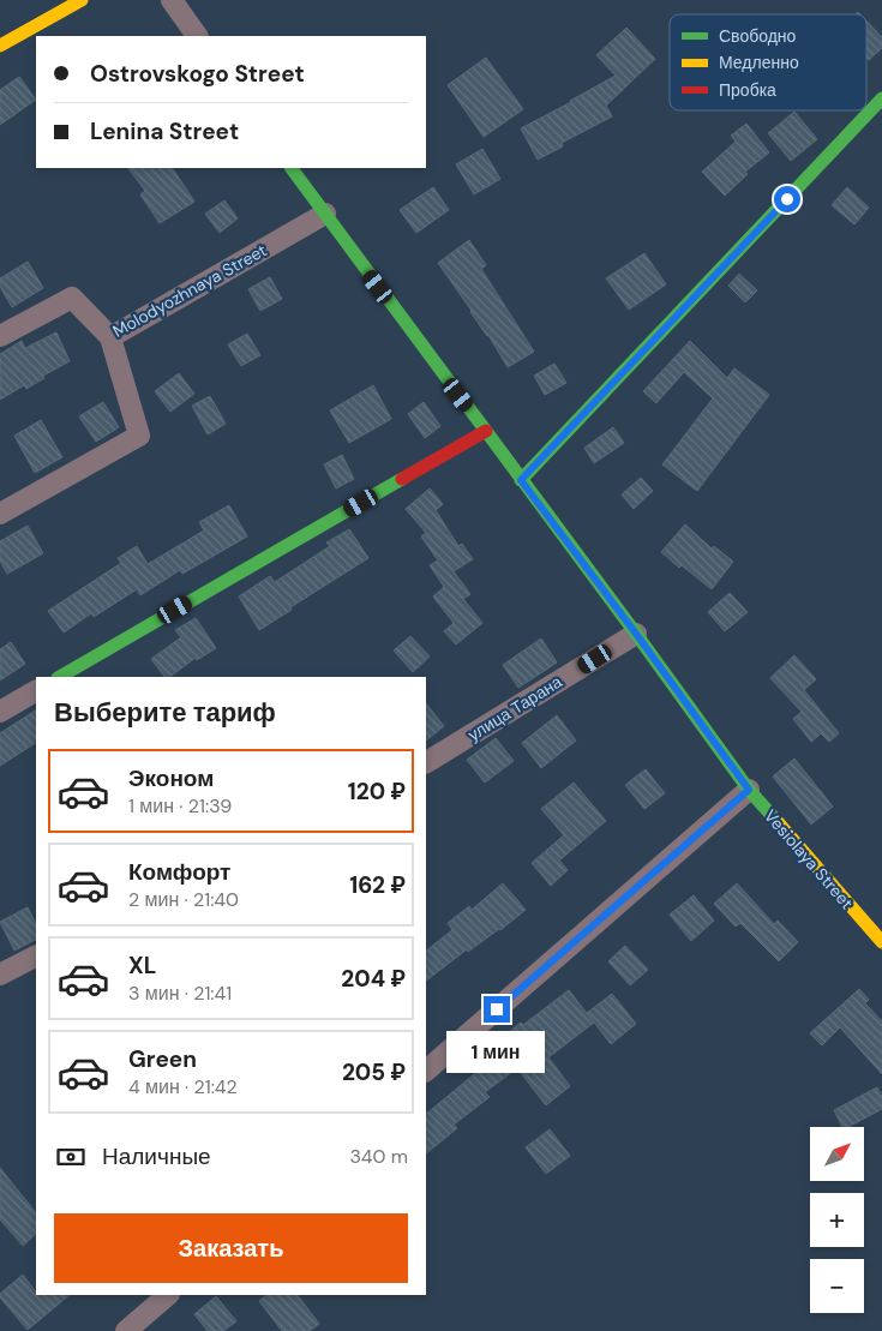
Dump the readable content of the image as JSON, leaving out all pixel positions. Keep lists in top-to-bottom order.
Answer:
{
  "streets": {
    "street": ["Molodyozhnaya Street", "улица Тарана", "Vesiolaya Street"]
  },
  "crossings": [
    ["Molodyozhnaya Street", "Vesiolaya Street"],
    ["улица Тарана", "Vesiolaya Street"]
  ],
  "legend": ["Свободно", "Медленно", "Пробка"],
  "north": "top right",
  "page": {
    "banner": ["Ostrovskogo Street", "Lenina Street"],
    "heading": "Выберите тариф",
    "list": [
      {
        "name": "Эконом",
        "note": "1 мин · 21:39",
        "value": "120 ₽"
      },
      {
        "name": "Комфорт",
        "note": "2 мин · 21:40",
        "value": "162 ₽"
      },
      {
        "name": "XL",
        "note": "3 мин · 21:41",
        "value": "204 ₽"
      },
      {
        "name": "Green",
        "note": "4 мин · 21:42",
        "value": "205 ₽"
      }
    ],
    "bubble": "1 мин",
    "pay": ["Наличные", "340 m"],
    "map_buttons": ["+", "−"],
    "buttons": "Заказать"
  }
}
